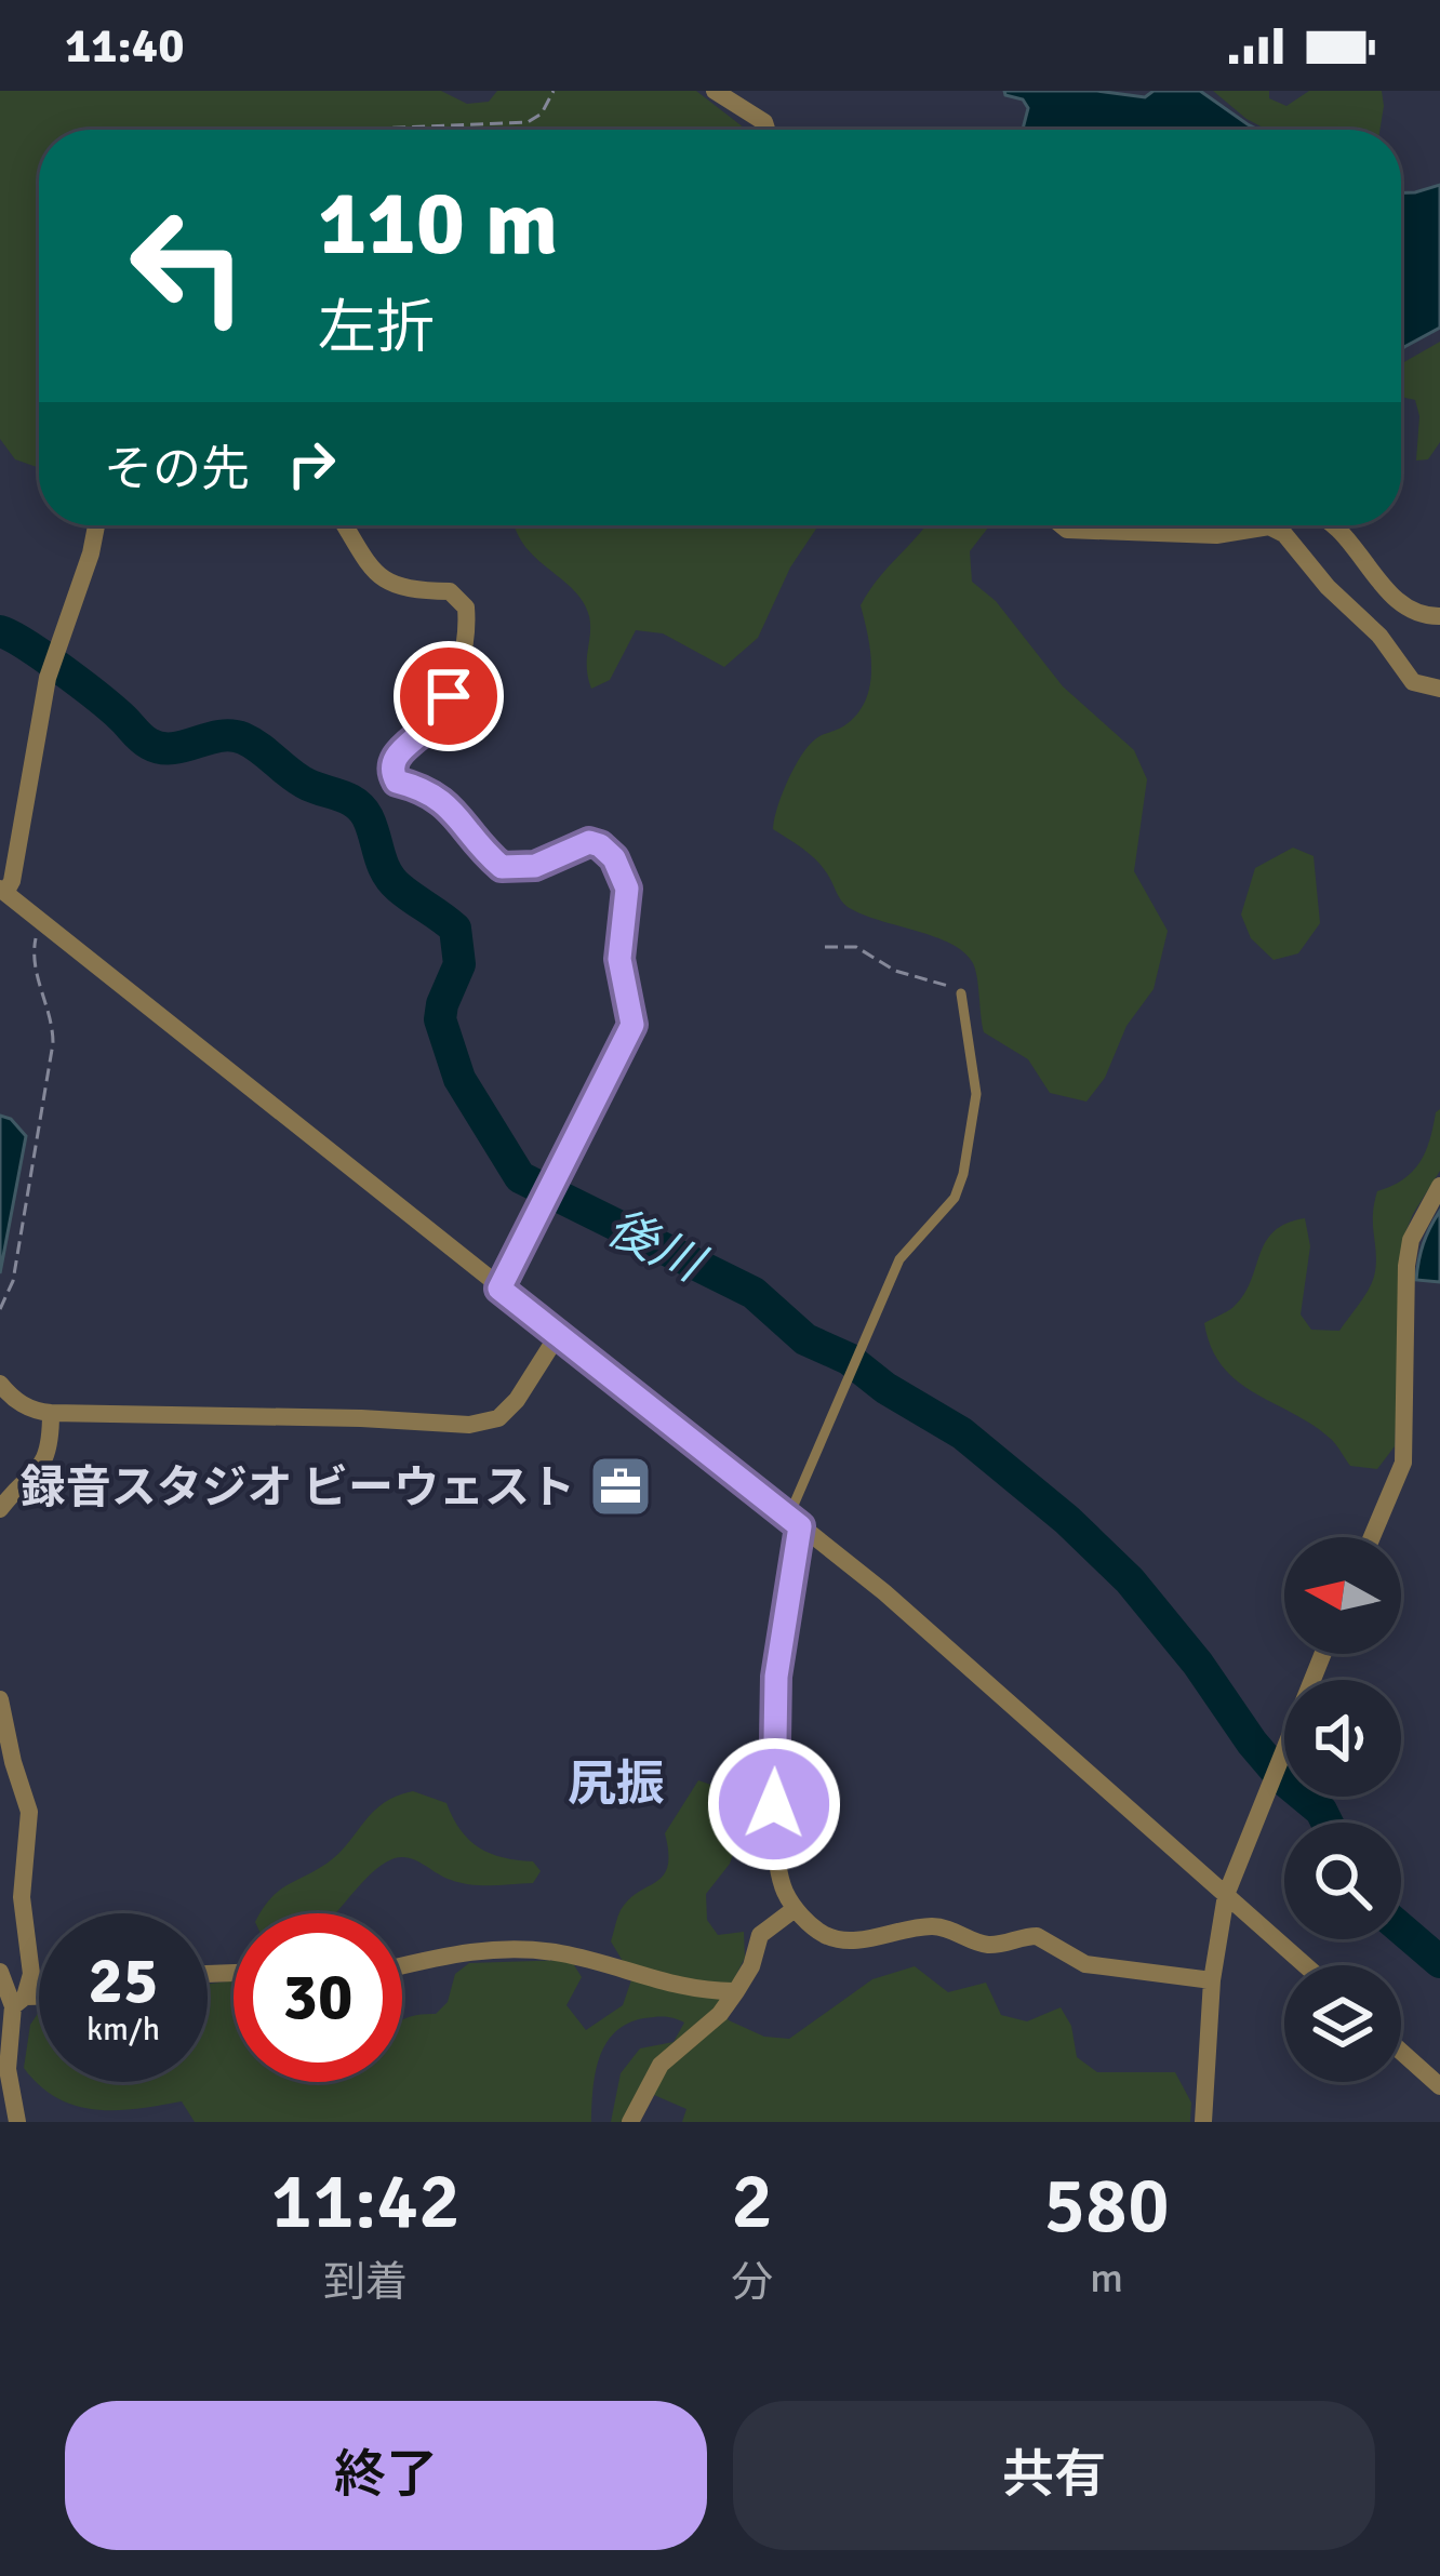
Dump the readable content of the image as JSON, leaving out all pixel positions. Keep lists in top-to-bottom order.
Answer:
{
  "districts": ["尻振"],
  "water": ["後川"],
  "places": {
    "office": ["録音スタジオ ビーウェスト"]
  },
  "north": "left",
  "page": {
    "status": "11:40",
    "turn": ["110 m", "左折"],
    "then": "その先",
    "speed": "25 km/h",
    "limit": "30",
    "eta": [
      "11:42",
      "到着",
      "2",
      "分",
      "580",
      "m"
    ],
    "buttons": ["終了", "共有"]
  }
}
